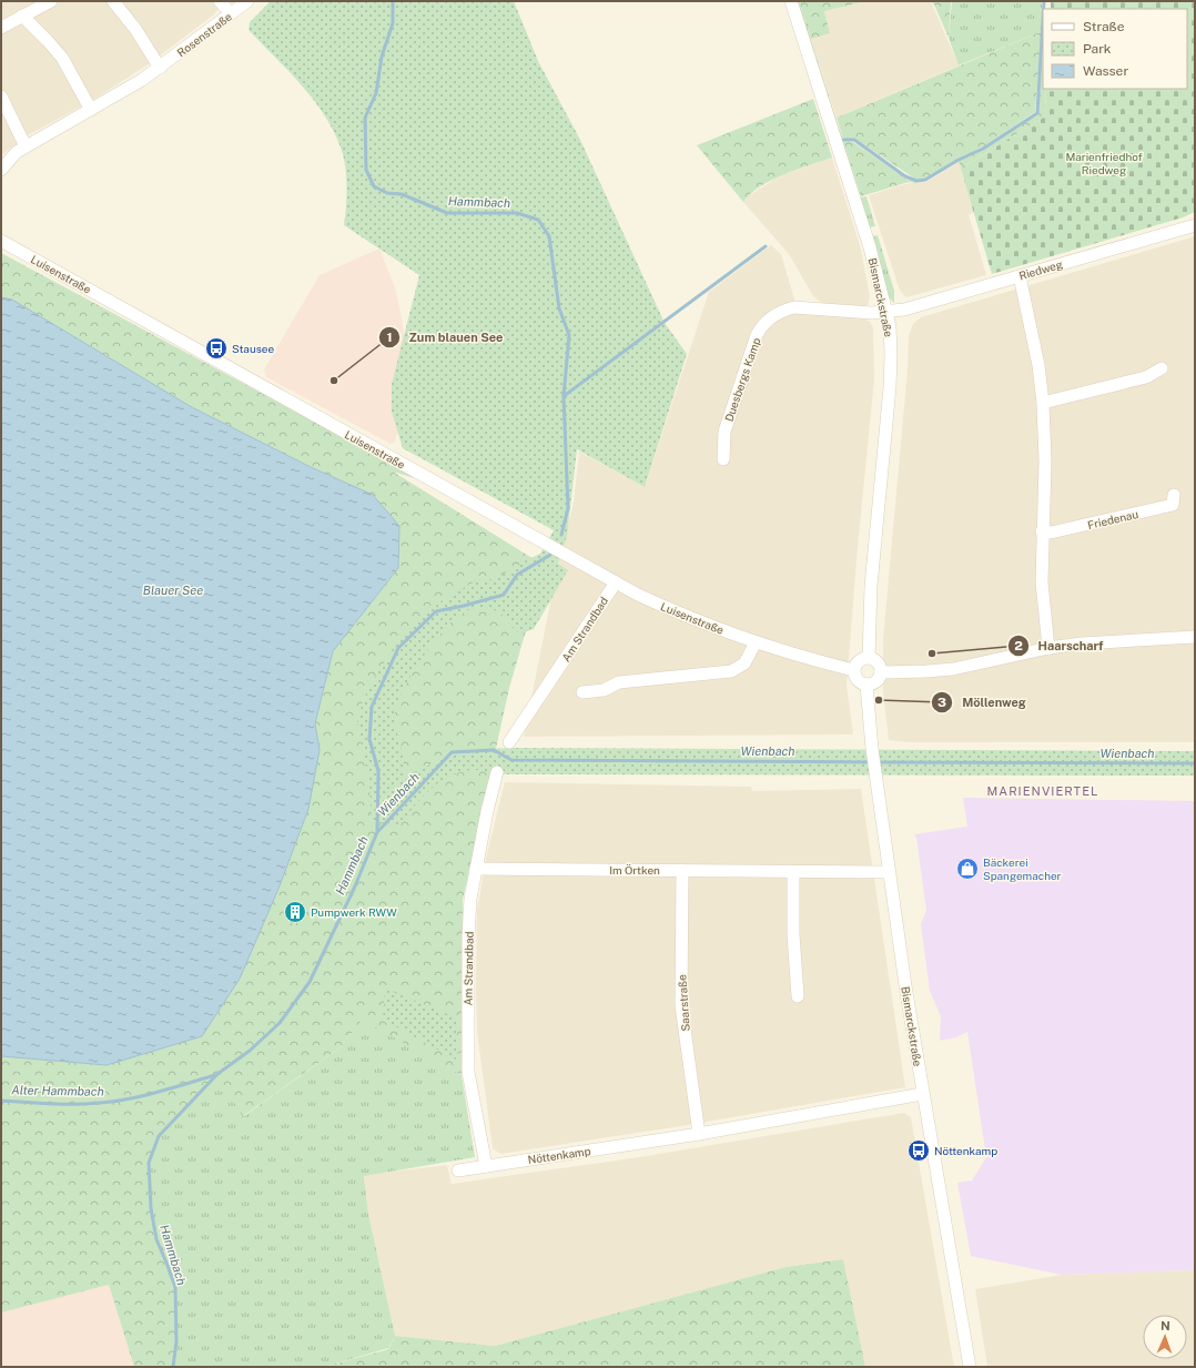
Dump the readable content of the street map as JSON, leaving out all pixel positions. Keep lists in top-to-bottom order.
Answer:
{
  "streets": {
    "street": [
      "Rosenstraße",
      "Riedweg",
      "Luisenstraße",
      "Bismarckstraße",
      "Duesbergs Kamp",
      "Friedenau",
      "Am Strandbad",
      "Im Örtken",
      "Saarstraße",
      "Nöttenkamp"
    ]
  },
  "crossings": [
    ["Riedweg", "Bismarckstraße"],
    ["Riedweg", "Duesbergs Kamp"],
    ["Luisenstraße", "Bismarckstraße"],
    ["Luisenstraße", "Am Strandbad"],
    ["Bismarckstraße", "Duesbergs Kamp"],
    ["Bismarckstraße", "Im Örtken"],
    ["Bismarckstraße", "Nöttenkamp"],
    ["Am Strandbad", "Im Örtken"],
    ["Am Strandbad", "Nöttenkamp"],
    ["Im Örtken", "Saarstraße"],
    ["Saarstraße", "Nöttenkamp"]
  ],
  "districts": ["MARIENVIERTEL"],
  "water": [
    "Hammbach",
    "Blauer See",
    "Wienbach",
    "Alter Hammbach"
  ],
  "parks": ["Marienfriedhof Riedweg"],
  "places": {
    "bus stop": ["Stausee", "Nöttenkamp"],
    "other": ["Zum blauen See", "Haarscharf", "Möllenweg"],
    "shop": ["Bäckerei Spangemacher"],
    "building": ["Pumpwerk RWW"]
  },
  "legend": ["Straße", "Park", "Wasser"],
  "north": "top"
}
